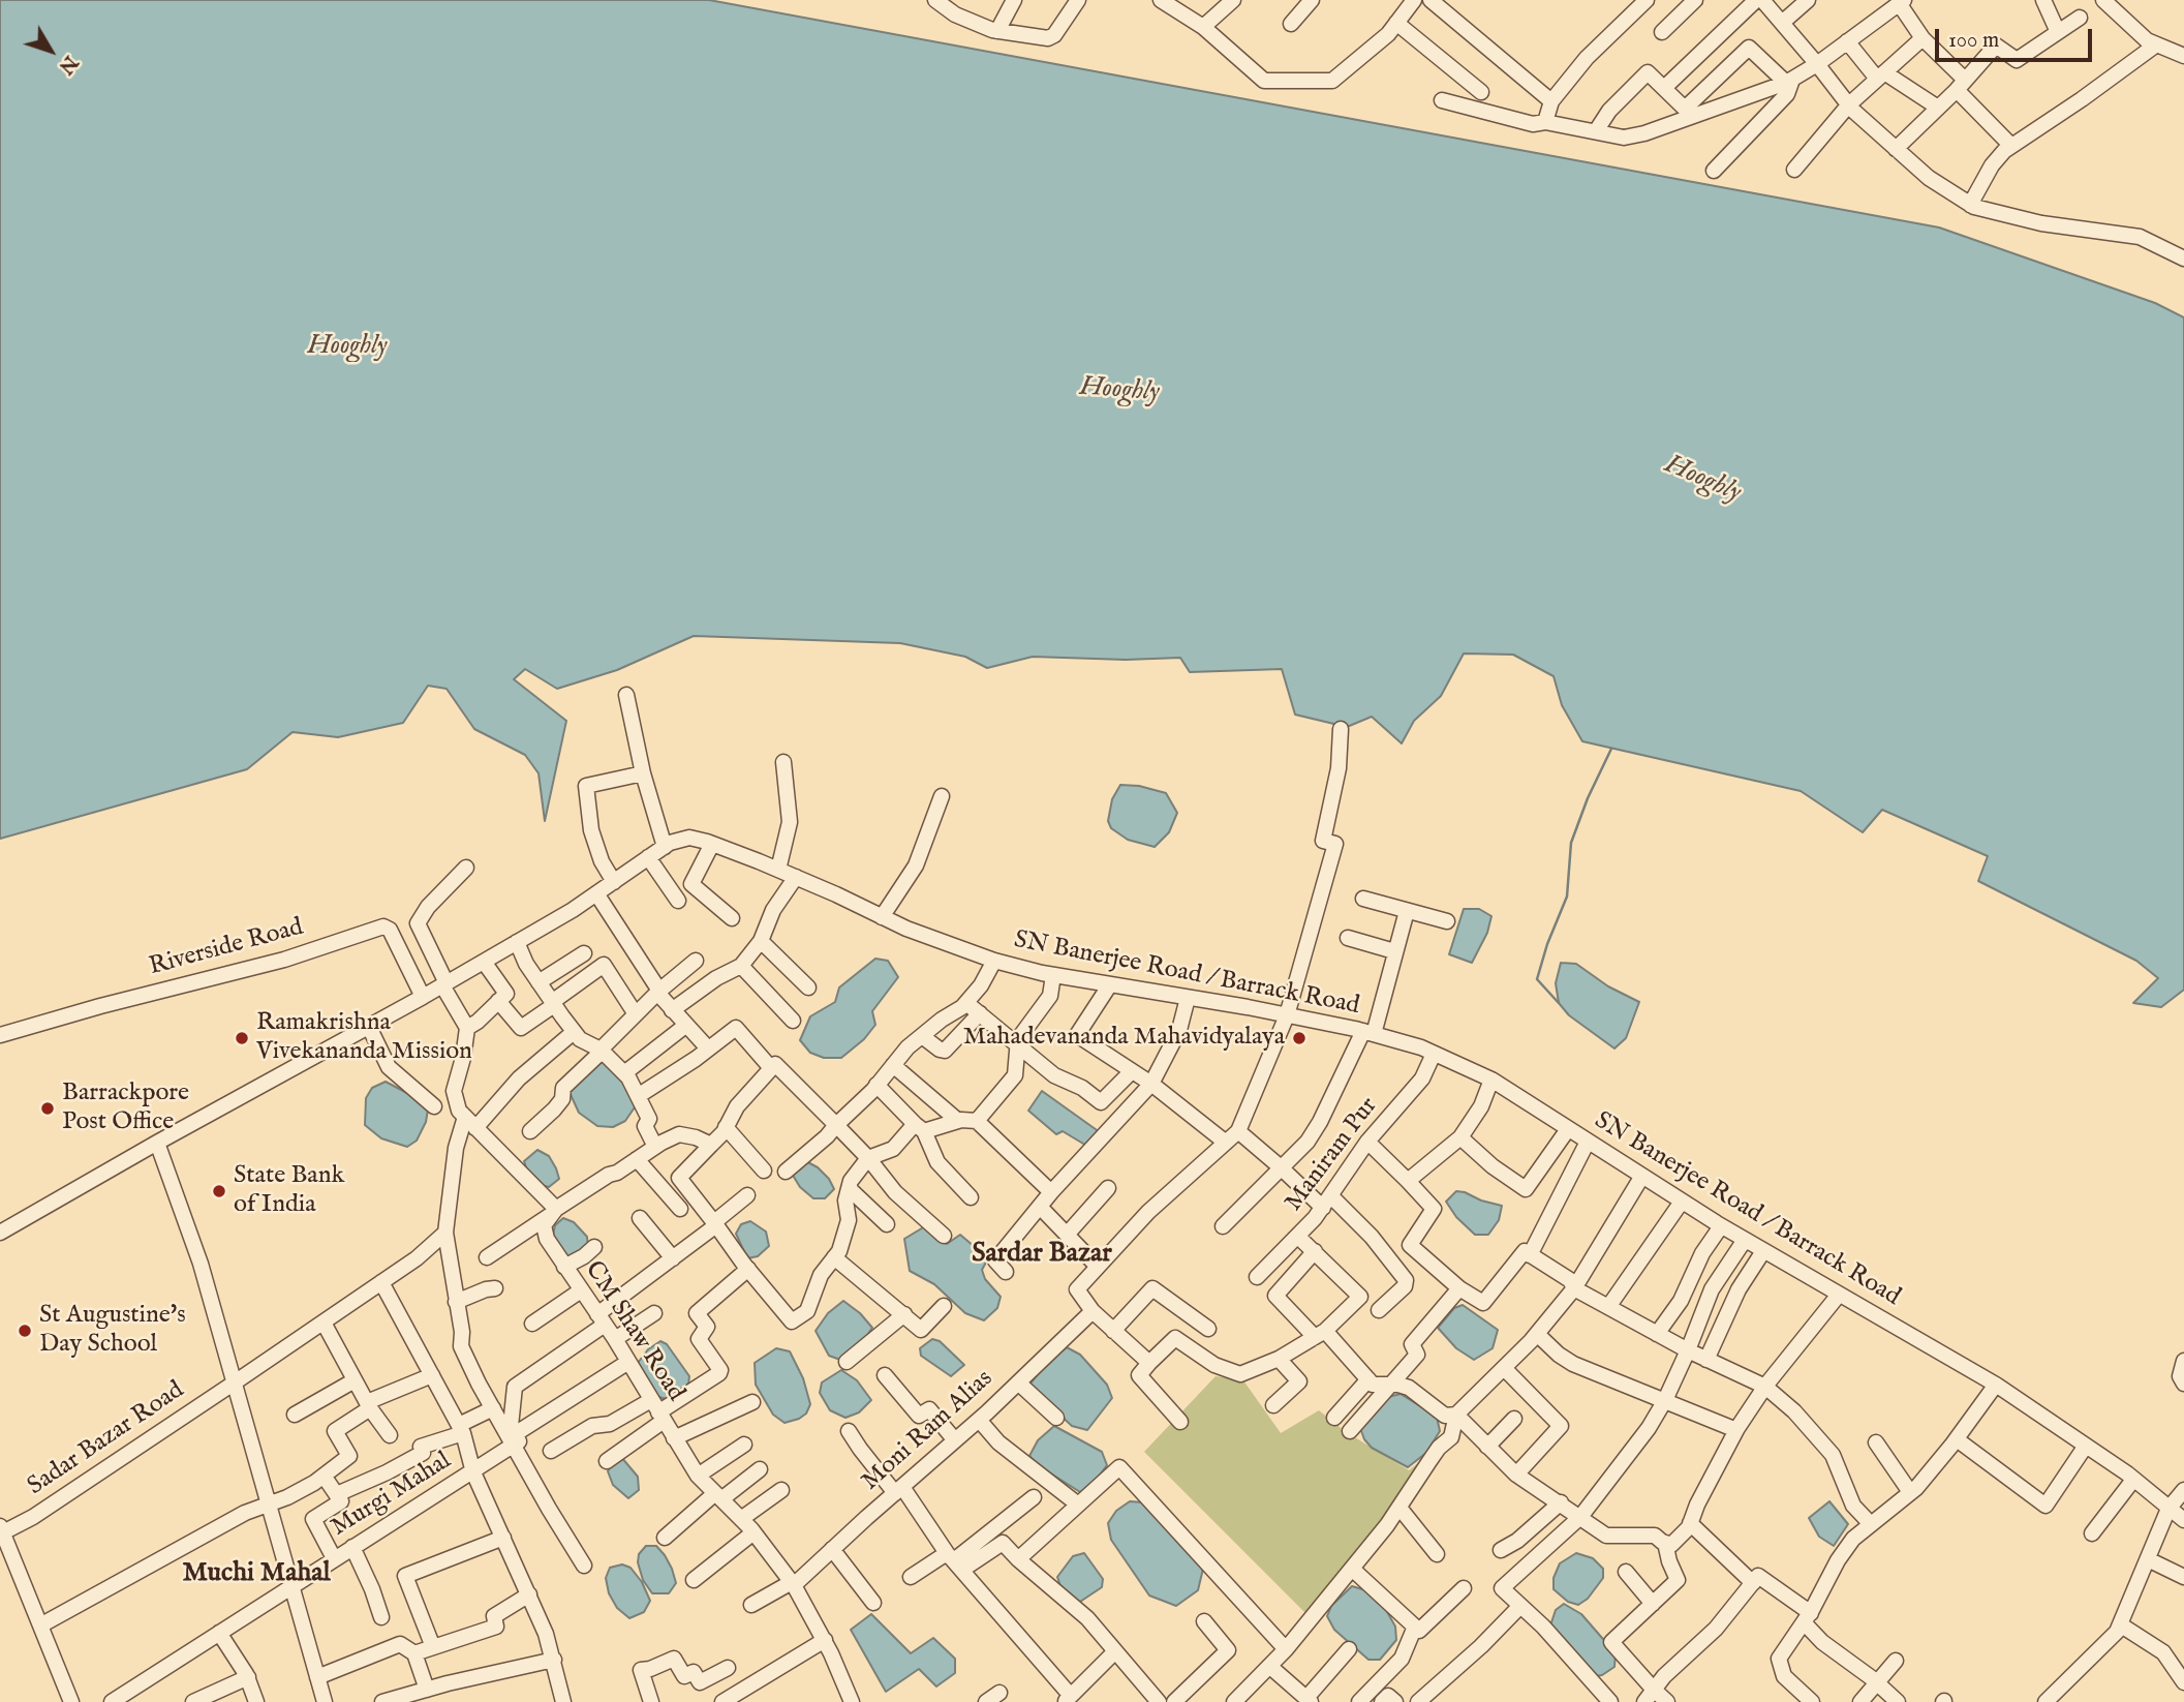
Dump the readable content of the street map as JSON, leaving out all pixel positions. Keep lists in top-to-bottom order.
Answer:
{
  "streets": {
    "street": [
      "Riverside Road",
      "SN Banerjee Road / Barrack Road",
      "Maniram Pur",
      "CM Shaw Road",
      "Moni Ram Alias",
      "Sadar Bazar Road",
      "Murgi Mahal"
    ]
  },
  "crossings": [
    ["Riverside Road", "SN Banerjee Road / Barrack Road"],
    ["SN Banerjee Road / Barrack Road", "Maniram Pur"],
    ["CM Shaw Road", "Moni Ram Alias"],
    ["CM Shaw Road", "Murgi Mahal"]
  ],
  "districts": ["Sardar Bazar", "Muchi Mahal"],
  "water": ["Hooghly"],
  "places": [
    "Ramakrishna Vivekananda Mission",
    "Mahadevananda Mahavidyalaya",
    "Barrackpore Post Office",
    "State Bank of India",
    "St Augustine's Day School"
  ],
  "scale_bar": "100 m",
  "north": "bottom right"
}
